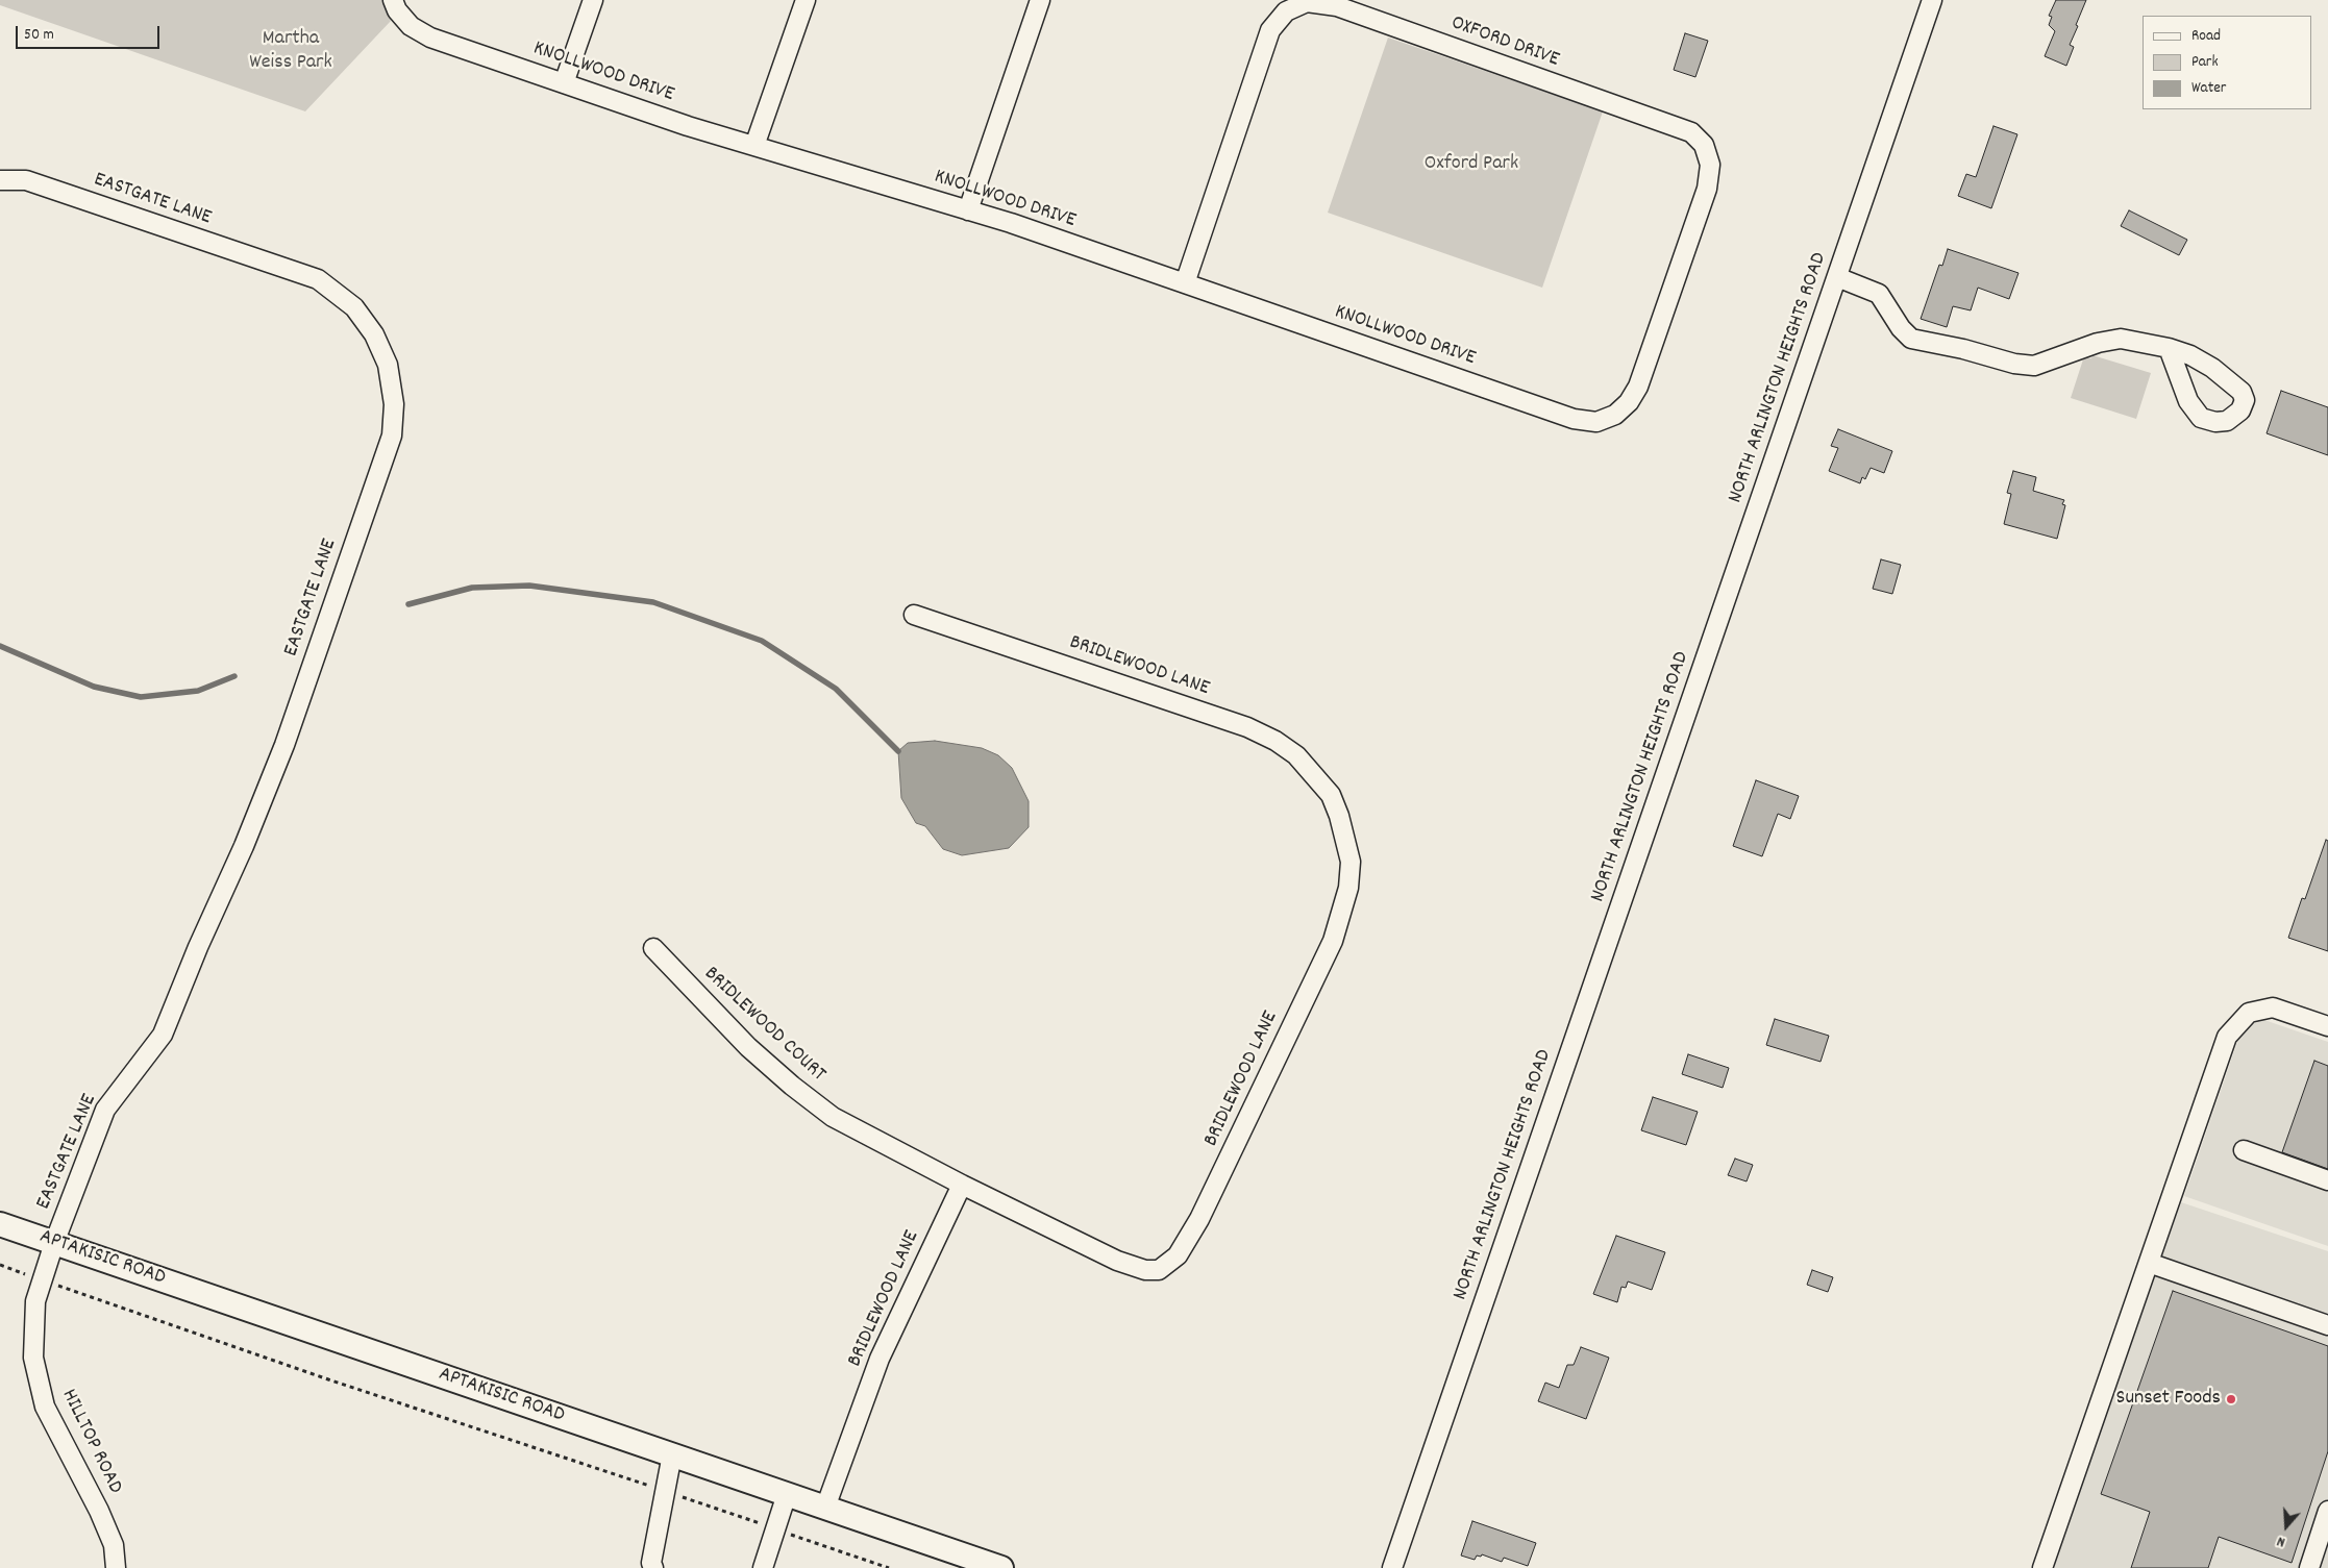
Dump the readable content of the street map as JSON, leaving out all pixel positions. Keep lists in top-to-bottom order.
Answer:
{
  "streets": {
    "main road": ["APTAKISIC ROAD"],
    "street": [
      "OXFORD DRIVE",
      "KNOLLWOOD DRIVE",
      "EASTGATE LANE",
      "NORTH ARLINGTON HEIGHTS ROAD",
      "BRIDLEWOOD LANE",
      "BRIDLEWOOD COURT",
      "HILLTOP ROAD"
    ]
  },
  "crossings": [
    ["OXFORD DRIVE", "KNOLLWOOD DRIVE"],
    ["EASTGATE LANE", "APTAKISIC ROAD"],
    ["EASTGATE LANE", "HILLTOP ROAD"],
    ["BRIDLEWOOD LANE", "BRIDLEWOOD COURT"],
    ["BRIDLEWOOD LANE", "APTAKISIC ROAD"],
    ["APTAKISIC ROAD", "HILLTOP ROAD"]
  ],
  "parks": ["Martha Weiss Park", "Oxford Park"],
  "places": ["Sunset Foods"],
  "legend": ["Road", "Park", "Water"],
  "scale_bar": "50 m",
  "north": "bottom"
}
